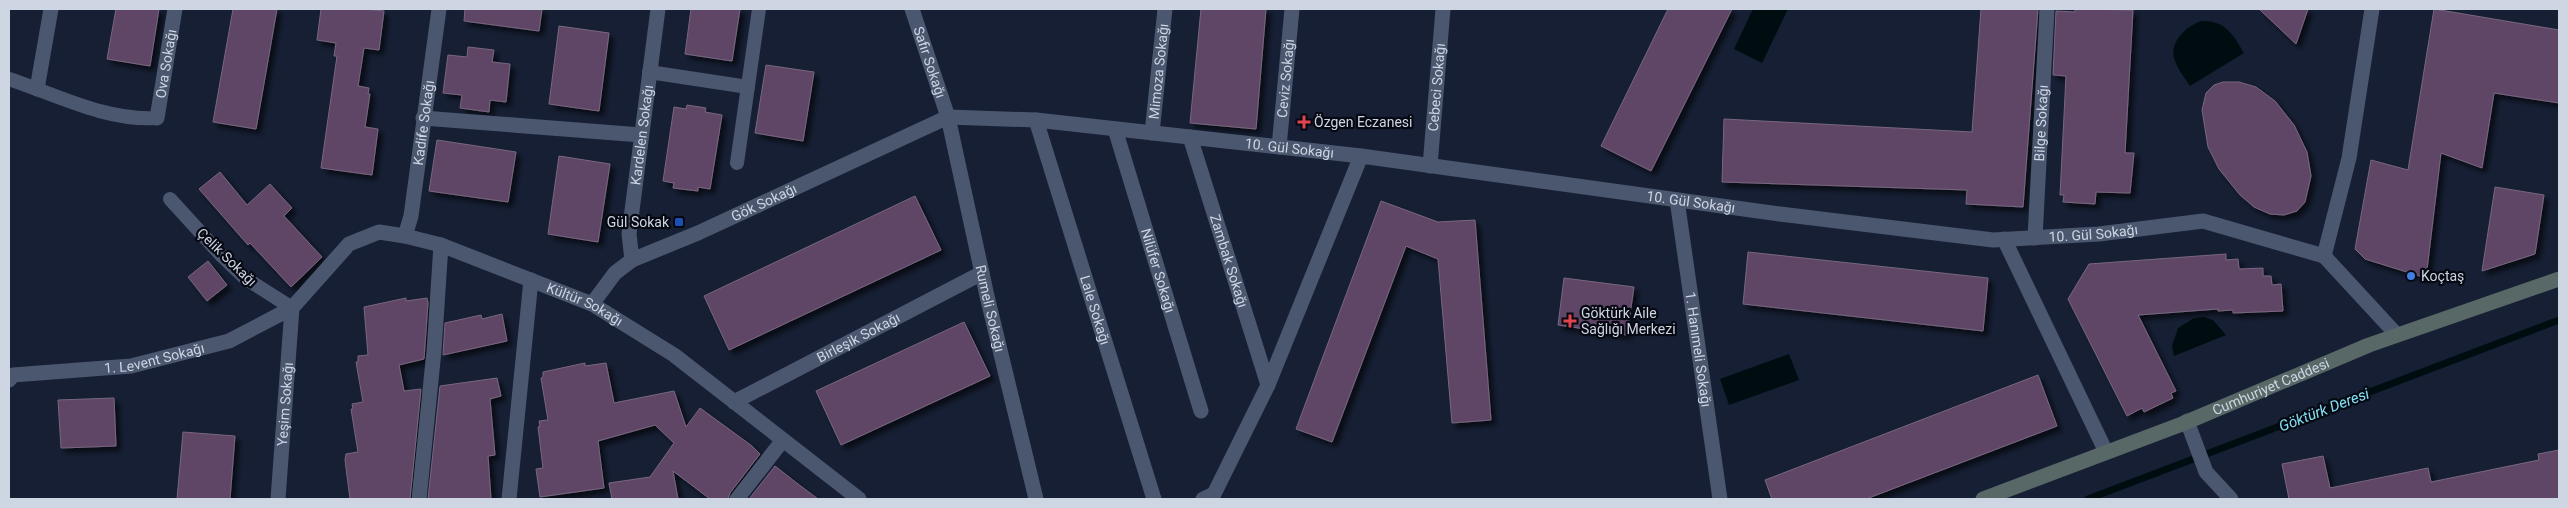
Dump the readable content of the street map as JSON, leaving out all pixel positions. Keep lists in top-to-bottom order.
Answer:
{
  "streets": {
    "main road": ["Cumhuriyet Caddesi"],
    "street": [
      "Ova Sokağı",
      "Safir Sokağı",
      "Mimoza Sokağı",
      "Ceviz Sokağı",
      "Cebeci Sokağı",
      "Kadife Sokağı",
      "Bilge Sokağı",
      "Kardelen Sokağı",
      "10. Gül Sokağı",
      "Gök Sokağı",
      "Zambak Sokağı",
      "Nilüfer Sokağı",
      "Kültür Sokağı",
      "Rumeli Sokağı",
      "Lale Sokağı",
      "Birleşik Sokağı",
      "1. Hanımeli Sokağı",
      "1. Levent Sokağı",
      "Yeşim Sokağı"
    ],
    "lane": ["Çelik Sokağı"]
  },
  "crossings": [
    ["Safir Sokağı", "10. Gül Sokağı"],
    ["Safir Sokağı", "Gök Sokağı"],
    ["Safir Sokağı", "Rumeli Sokağı"],
    ["Mimoza Sokağı", "10. Gül Sokağı"],
    ["Ceviz Sokağı", "10. Gül Sokağı"],
    ["Cebeci Sokağı", "10. Gül Sokağı"],
    ["Kadife Sokağı", "Kültür Sokağı"],
    ["Bilge Sokağı", "10. Gül Sokağı"],
    ["Kardelen Sokağı", "Gök Sokağı"],
    ["10. Gül Sokağı", "Gök Sokağı"],
    ["10. Gül Sokağı", "Zambak Sokağı"],
    ["10. Gül Sokağı", "Nilüfer Sokağı"],
    ["10. Gül Sokağı", "Rumeli Sokağı"],
    ["10. Gül Sokağı", "Lale Sokağı"],
    ["10. Gül Sokağı", "1. Hanımeli Sokağı"],
    ["Gök Sokağı", "Kültür Sokağı"],
    ["Gök Sokağı", "Rumeli Sokağı"],
    ["Çelik Sokağı", "Kültür Sokağı"],
    ["Çelik Sokağı", "1. Levent Sokağı"],
    ["Çelik Sokağı", "Yeşim Sokağı"],
    ["Kültür Sokağı", "Birleşik Sokağı"],
    ["Kültür Sokağı", "1. Levent Sokağı"],
    ["Kültür Sokağı", "Yeşim Sokağı"],
    ["Rumeli Sokağı", "Birleşik Sokağı"],
    ["1. Levent Sokağı", "Yeşim Sokağı"]
  ],
  "water": ["Göktürk Deresi"],
  "places": {
    "health": ["Özgen Eczanesi", "Göktürk Aile Sağlığı Merkezi"],
    "transit": ["Gül Sokak"],
    "other": ["Koçtaş"]
  }
}
